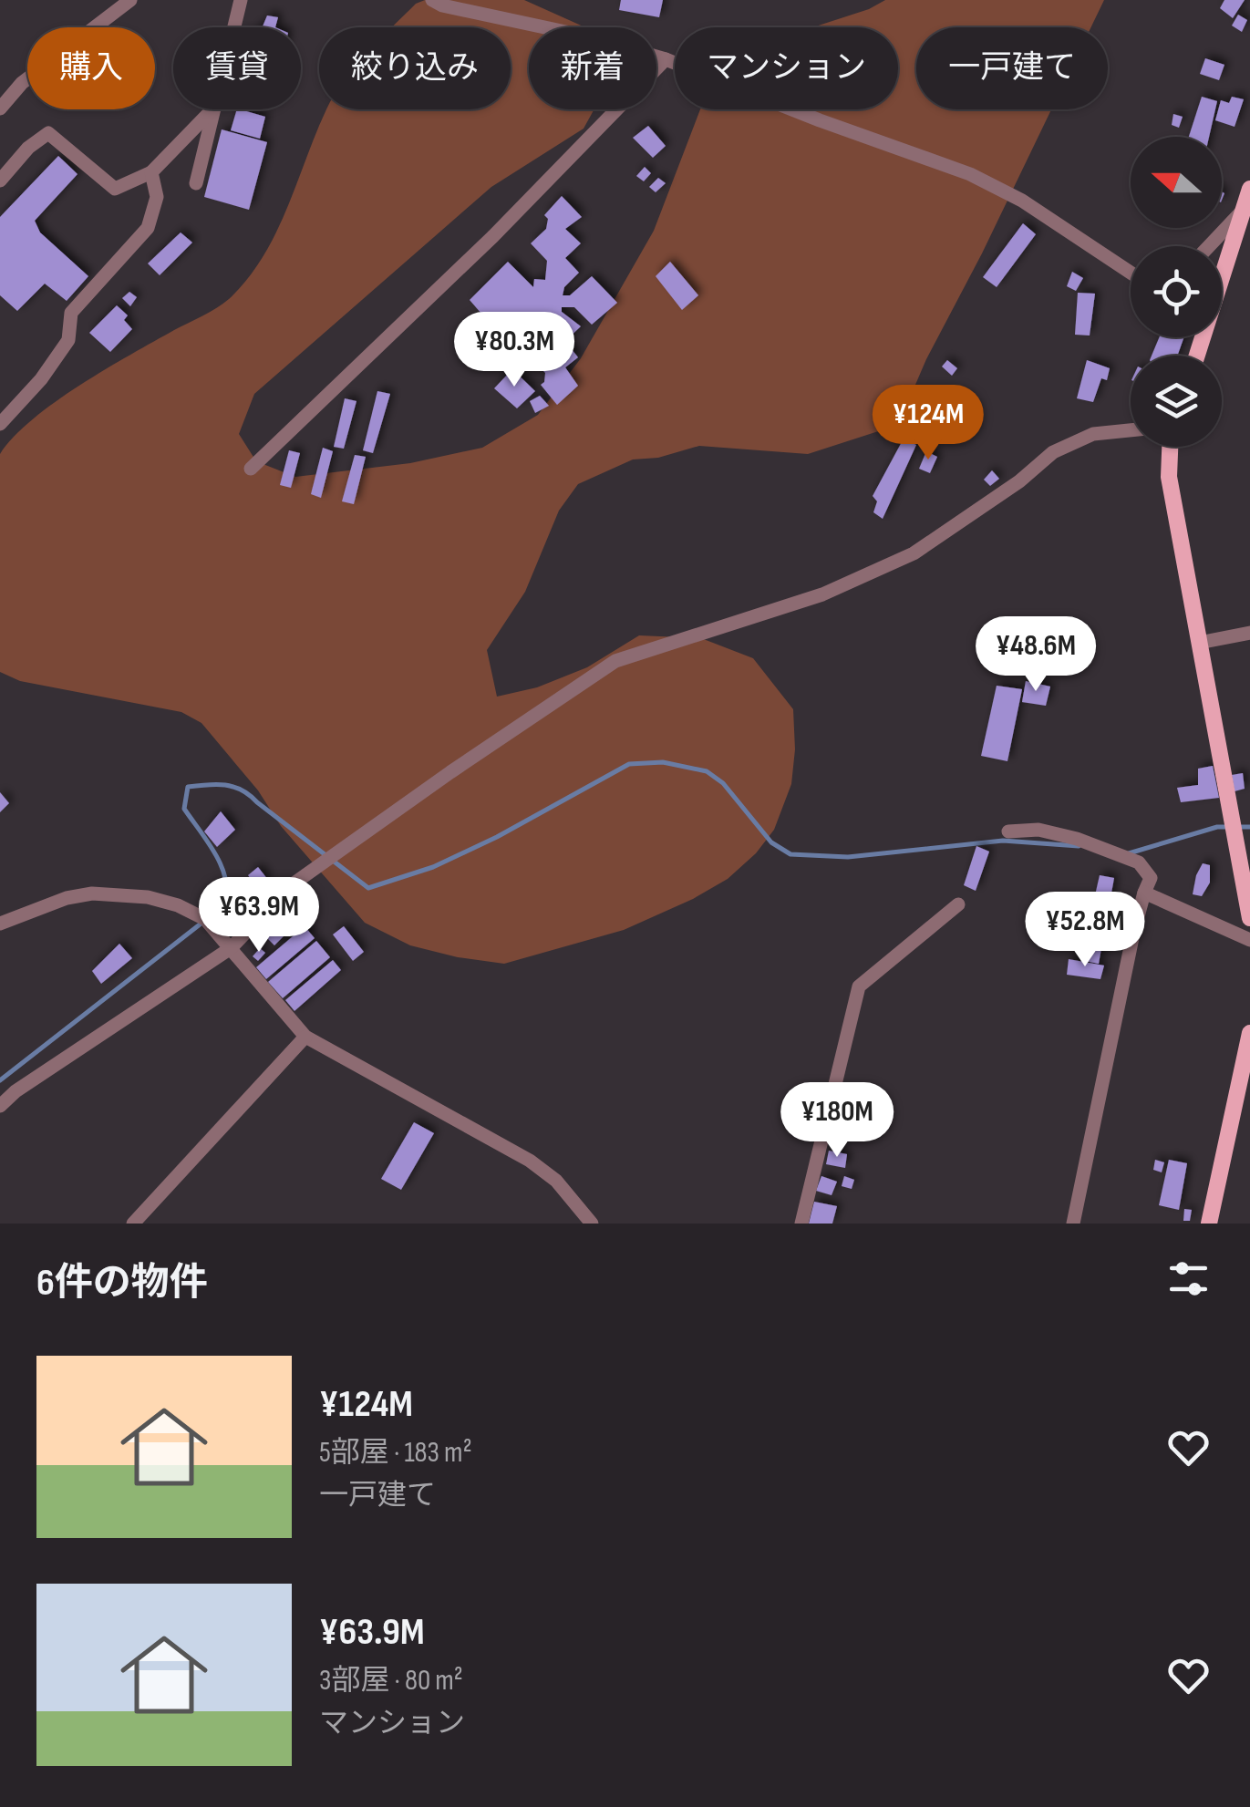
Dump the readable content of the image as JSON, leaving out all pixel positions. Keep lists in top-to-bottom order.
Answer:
{
  "north": "left",
  "page": {
    "chip": [
      "購入",
      "賃貸",
      "絞り込み",
      "新着",
      "マンション",
      "一戸建て"
    ],
    "price": [
      "¥80.3M",
      "¥124M",
      "¥48.6M",
      "¥63.9M",
      "¥52.8M",
      "¥180M"
    ],
    "heading": "6件の物件",
    "list": [
      {
        "name": "¥124M",
        "note": "5部屋 · 183 m² · 一戸建て"
      },
      {
        "name": "¥63.9M",
        "note": "3部屋 · 80 m² · マンション"
      }
    ]
  }
}
